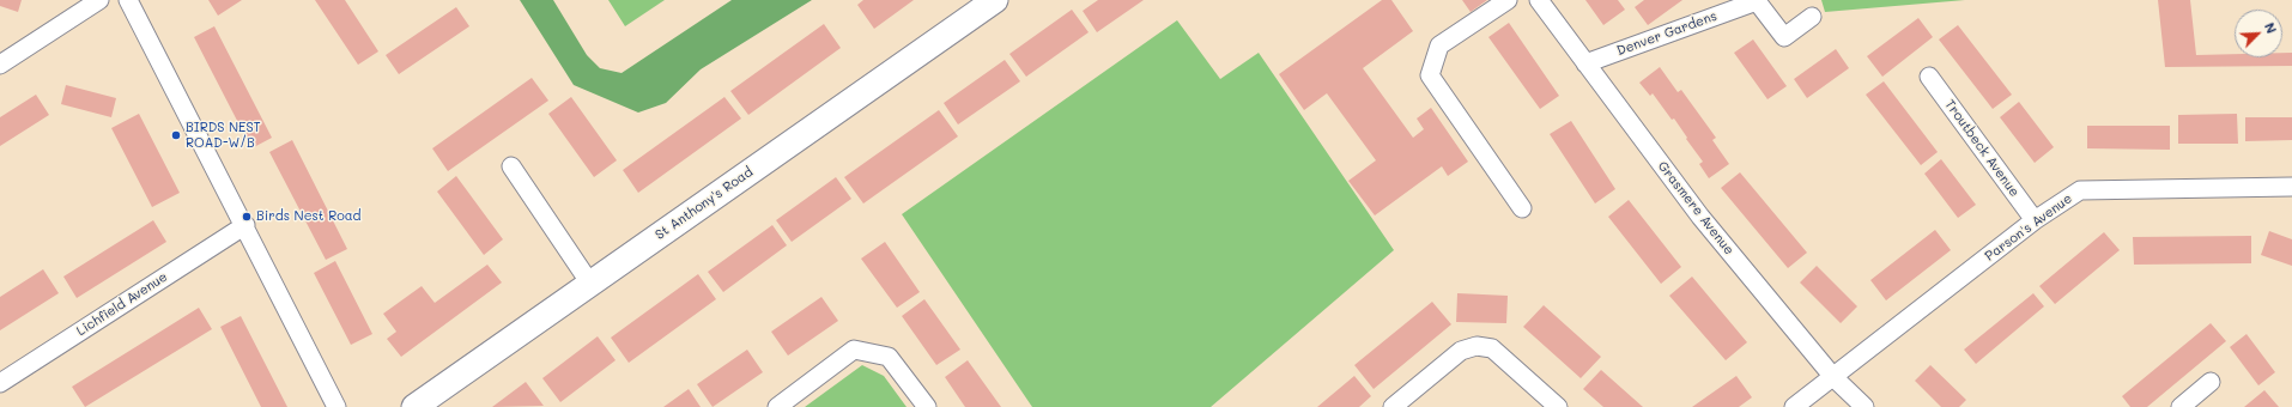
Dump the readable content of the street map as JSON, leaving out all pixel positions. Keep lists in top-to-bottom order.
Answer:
{
  "streets": {
    "street": [
      "Denver Gardens",
      "Troutbeck Avenue",
      "St Anthony's Road",
      "Grasmere Avenue",
      "Parson's Avenue",
      "Lichfield Avenue"
    ]
  },
  "crossings": [
    ["Denver Gardens", "Grasmere Avenue"],
    ["Troutbeck Avenue", "Parson's Avenue"],
    ["Grasmere Avenue", "Parson's Avenue"]
  ],
  "places": ["BIRDS NEST ROAD-W/B", "Birds Nest Road"],
  "north": "top right"
}
